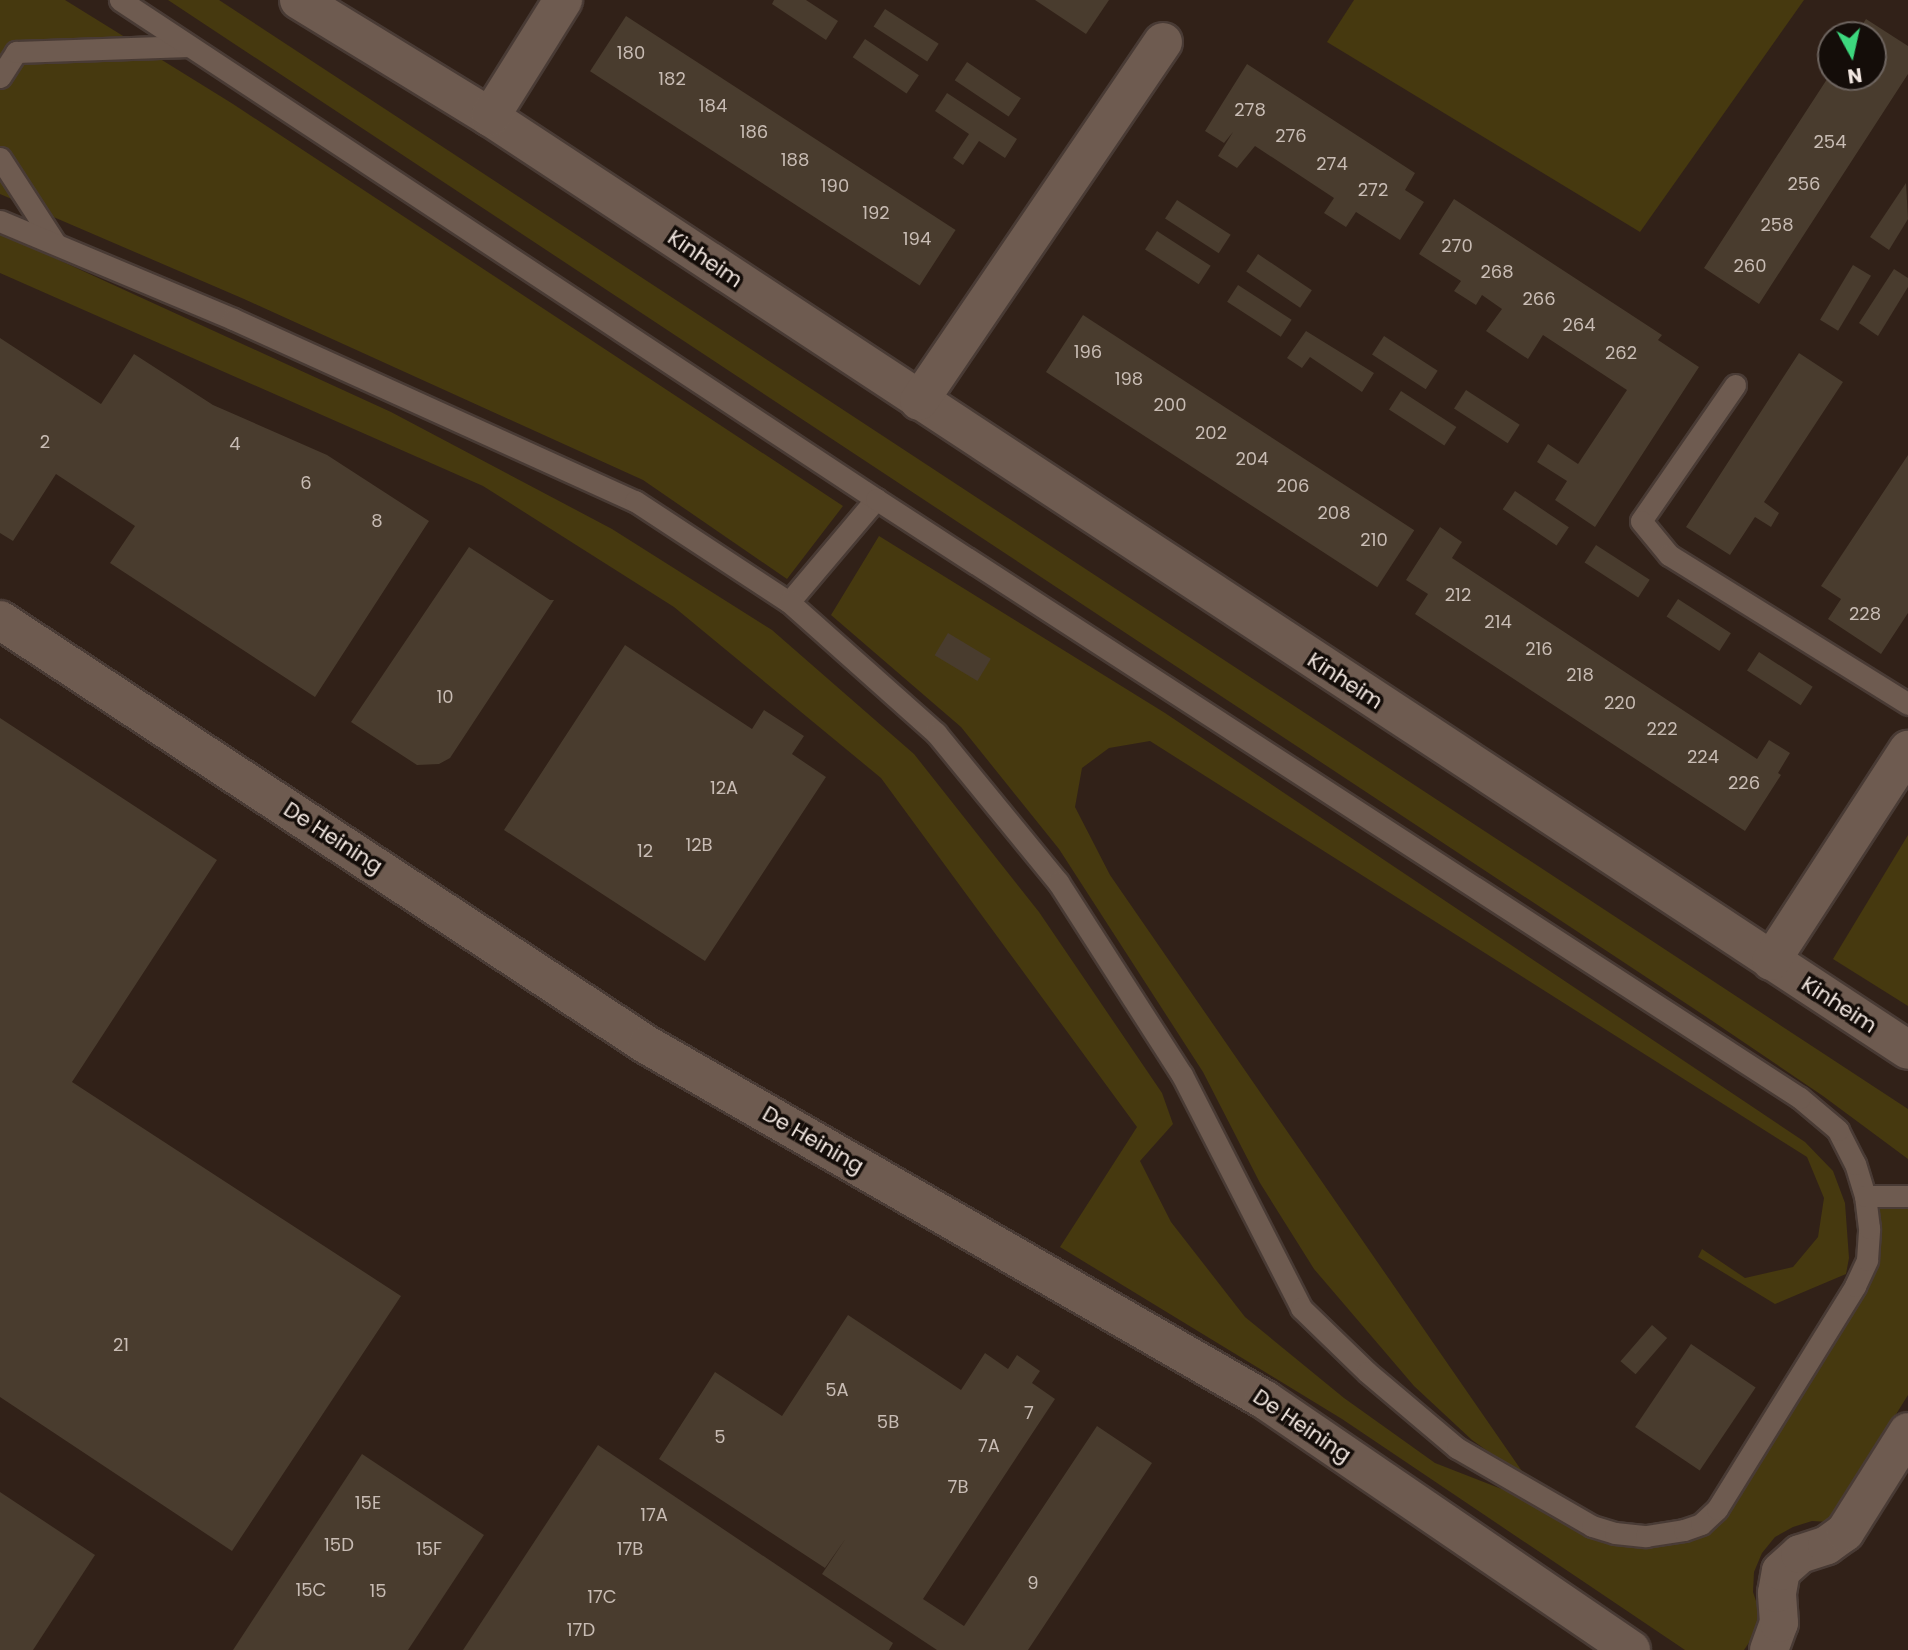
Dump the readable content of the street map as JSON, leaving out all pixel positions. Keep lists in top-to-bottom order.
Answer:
{
  "streets": {
    "street": ["Kinheim", "De Heining"]
  },
  "house_numbers": [
    "180",
    "182",
    "184",
    "278",
    "186",
    "276",
    "254",
    "188",
    "274",
    "256",
    "190",
    "272",
    "192",
    "258",
    "194",
    "270",
    "260",
    "268",
    "266",
    "264",
    "196",
    "262",
    "198",
    "200",
    "202",
    "2",
    "4",
    "204",
    "6",
    "206",
    "208",
    "8",
    "210",
    "212",
    "228",
    "214",
    "216",
    "218",
    "10",
    "220",
    "222",
    "224",
    "226",
    "12A",
    "12B",
    "12",
    "21",
    "5A",
    "7",
    "5B",
    "5",
    "7A",
    "7B",
    "15E",
    "17A",
    "15D",
    "15F",
    "17B",
    "9",
    "15C",
    "15",
    "17C",
    "17D"
  ],
  "north": "bottom"
}
